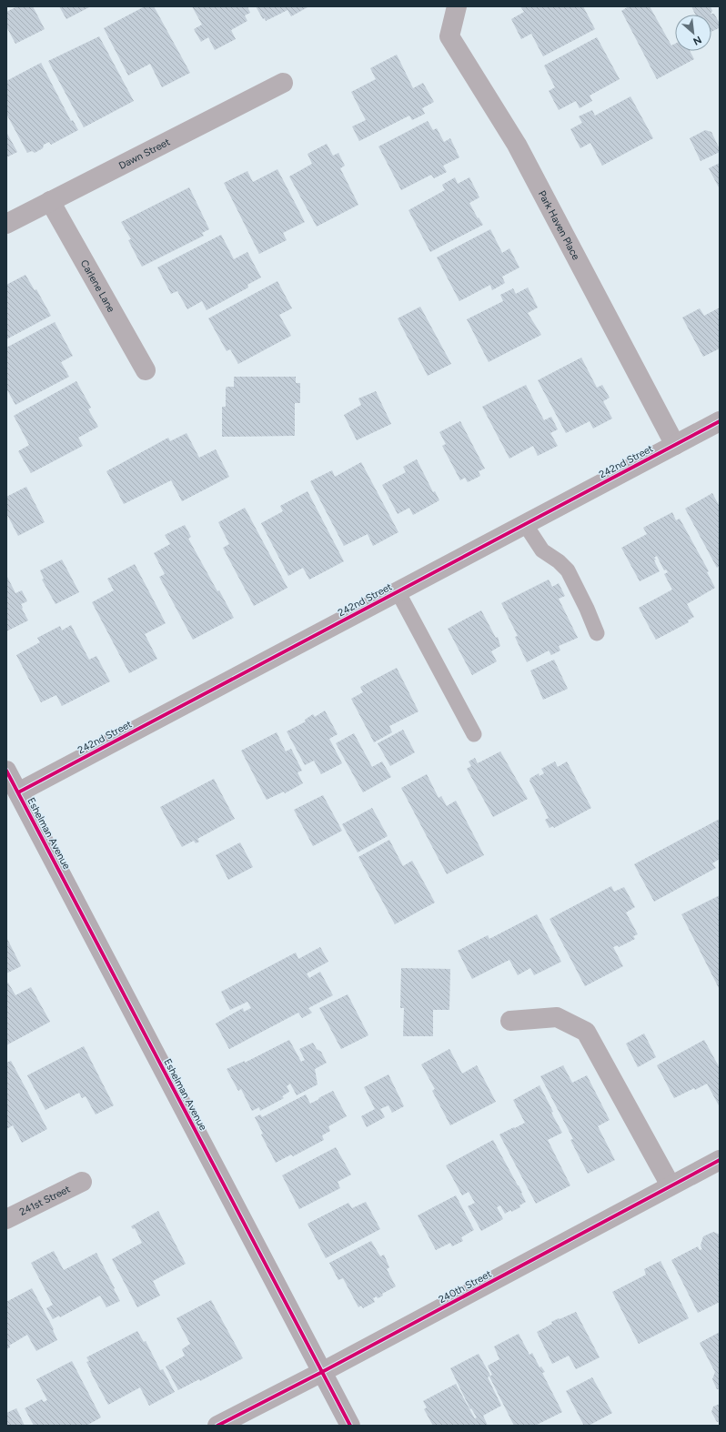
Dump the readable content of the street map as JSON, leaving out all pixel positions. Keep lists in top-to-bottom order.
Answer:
{
  "streets": {
    "street": [
      "Dawn Street",
      "Park Haven Place",
      "Carlene Lane",
      "242nd Street",
      "Eshelman Avenue",
      "241st Street",
      "240th Street"
    ]
  },
  "crossings": [
    ["Dawn Street", "Carlene Lane"],
    ["Park Haven Place", "242nd Street"],
    ["242nd Street", "Eshelman Avenue"],
    ["Eshelman Avenue", "240th Street"]
  ],
  "north": "bottom right"
}
